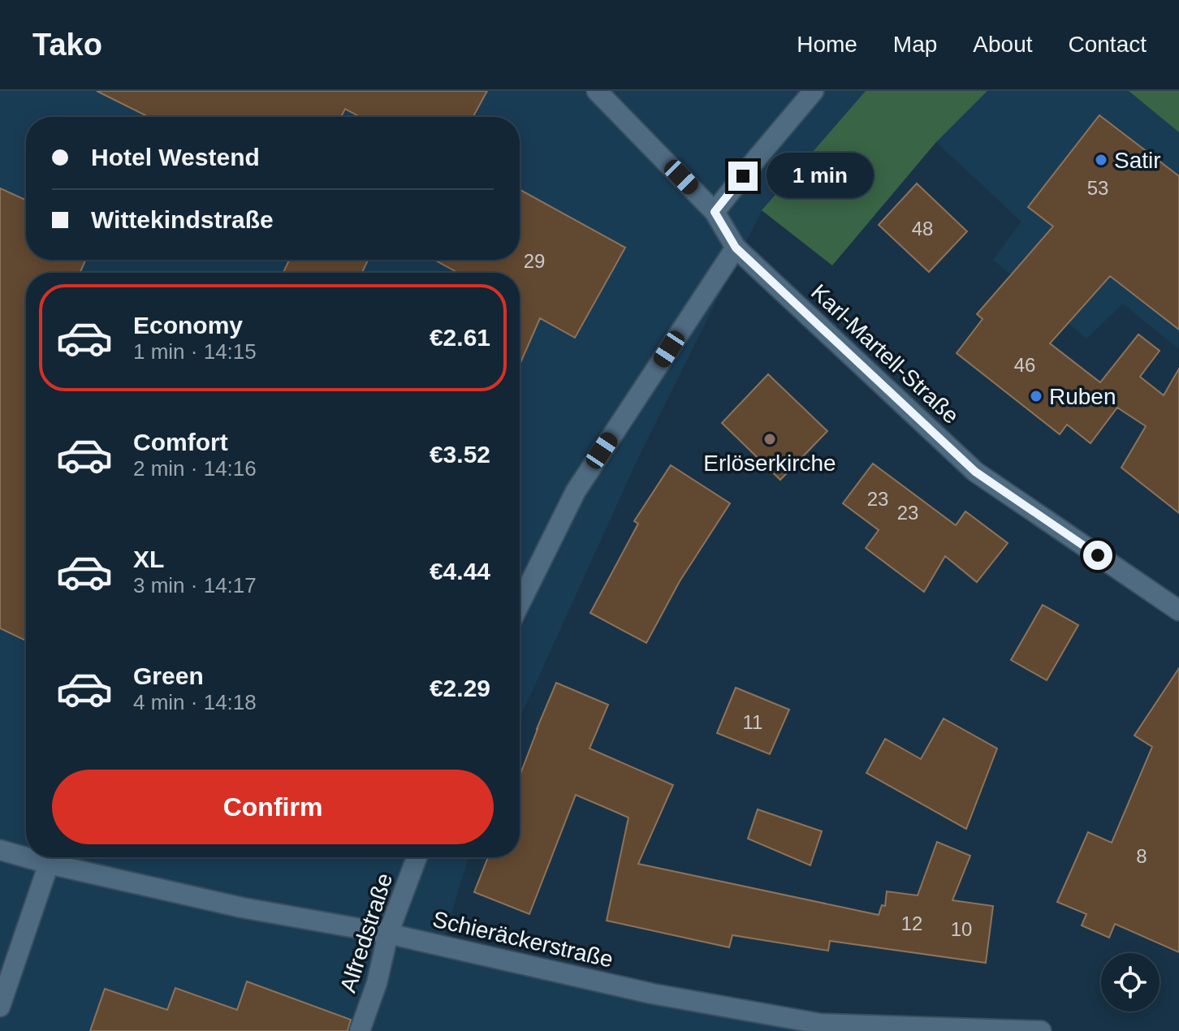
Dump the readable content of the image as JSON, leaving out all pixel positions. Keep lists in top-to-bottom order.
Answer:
{
  "streets": {
    "street": ["Karl-Martell-Straße", "Alfredstraße", "Schieräckerstraße"]
  },
  "crossings": [
    ["Alfredstraße", "Schieräckerstraße"]
  ],
  "places": ["Satir", "Ruben", "Erlöserkirche"],
  "house_numbers": [
    "53",
    "48",
    "29",
    "46",
    "23",
    "23",
    "11",
    "8",
    "12",
    "10"
  ],
  "page": {
    "header": "Tako",
    "nav": [
      "Home",
      "Map",
      "About",
      "Contact"
    ],
    "banner": ["Hotel Westend", "Wittekindstraße"],
    "bubble": "1 min",
    "list": [
      {
        "name": "Economy",
        "note": "1 min · 14:15",
        "value": "€2.61"
      },
      {
        "name": "Comfort",
        "note": "2 min · 14:16",
        "value": "€3.52"
      },
      {
        "name": "XL",
        "note": "3 min · 14:17",
        "value": "€4.44"
      },
      {
        "name": "Green",
        "note": "4 min · 14:18",
        "value": "€2.29"
      }
    ],
    "buttons": "Confirm"
  }
}
